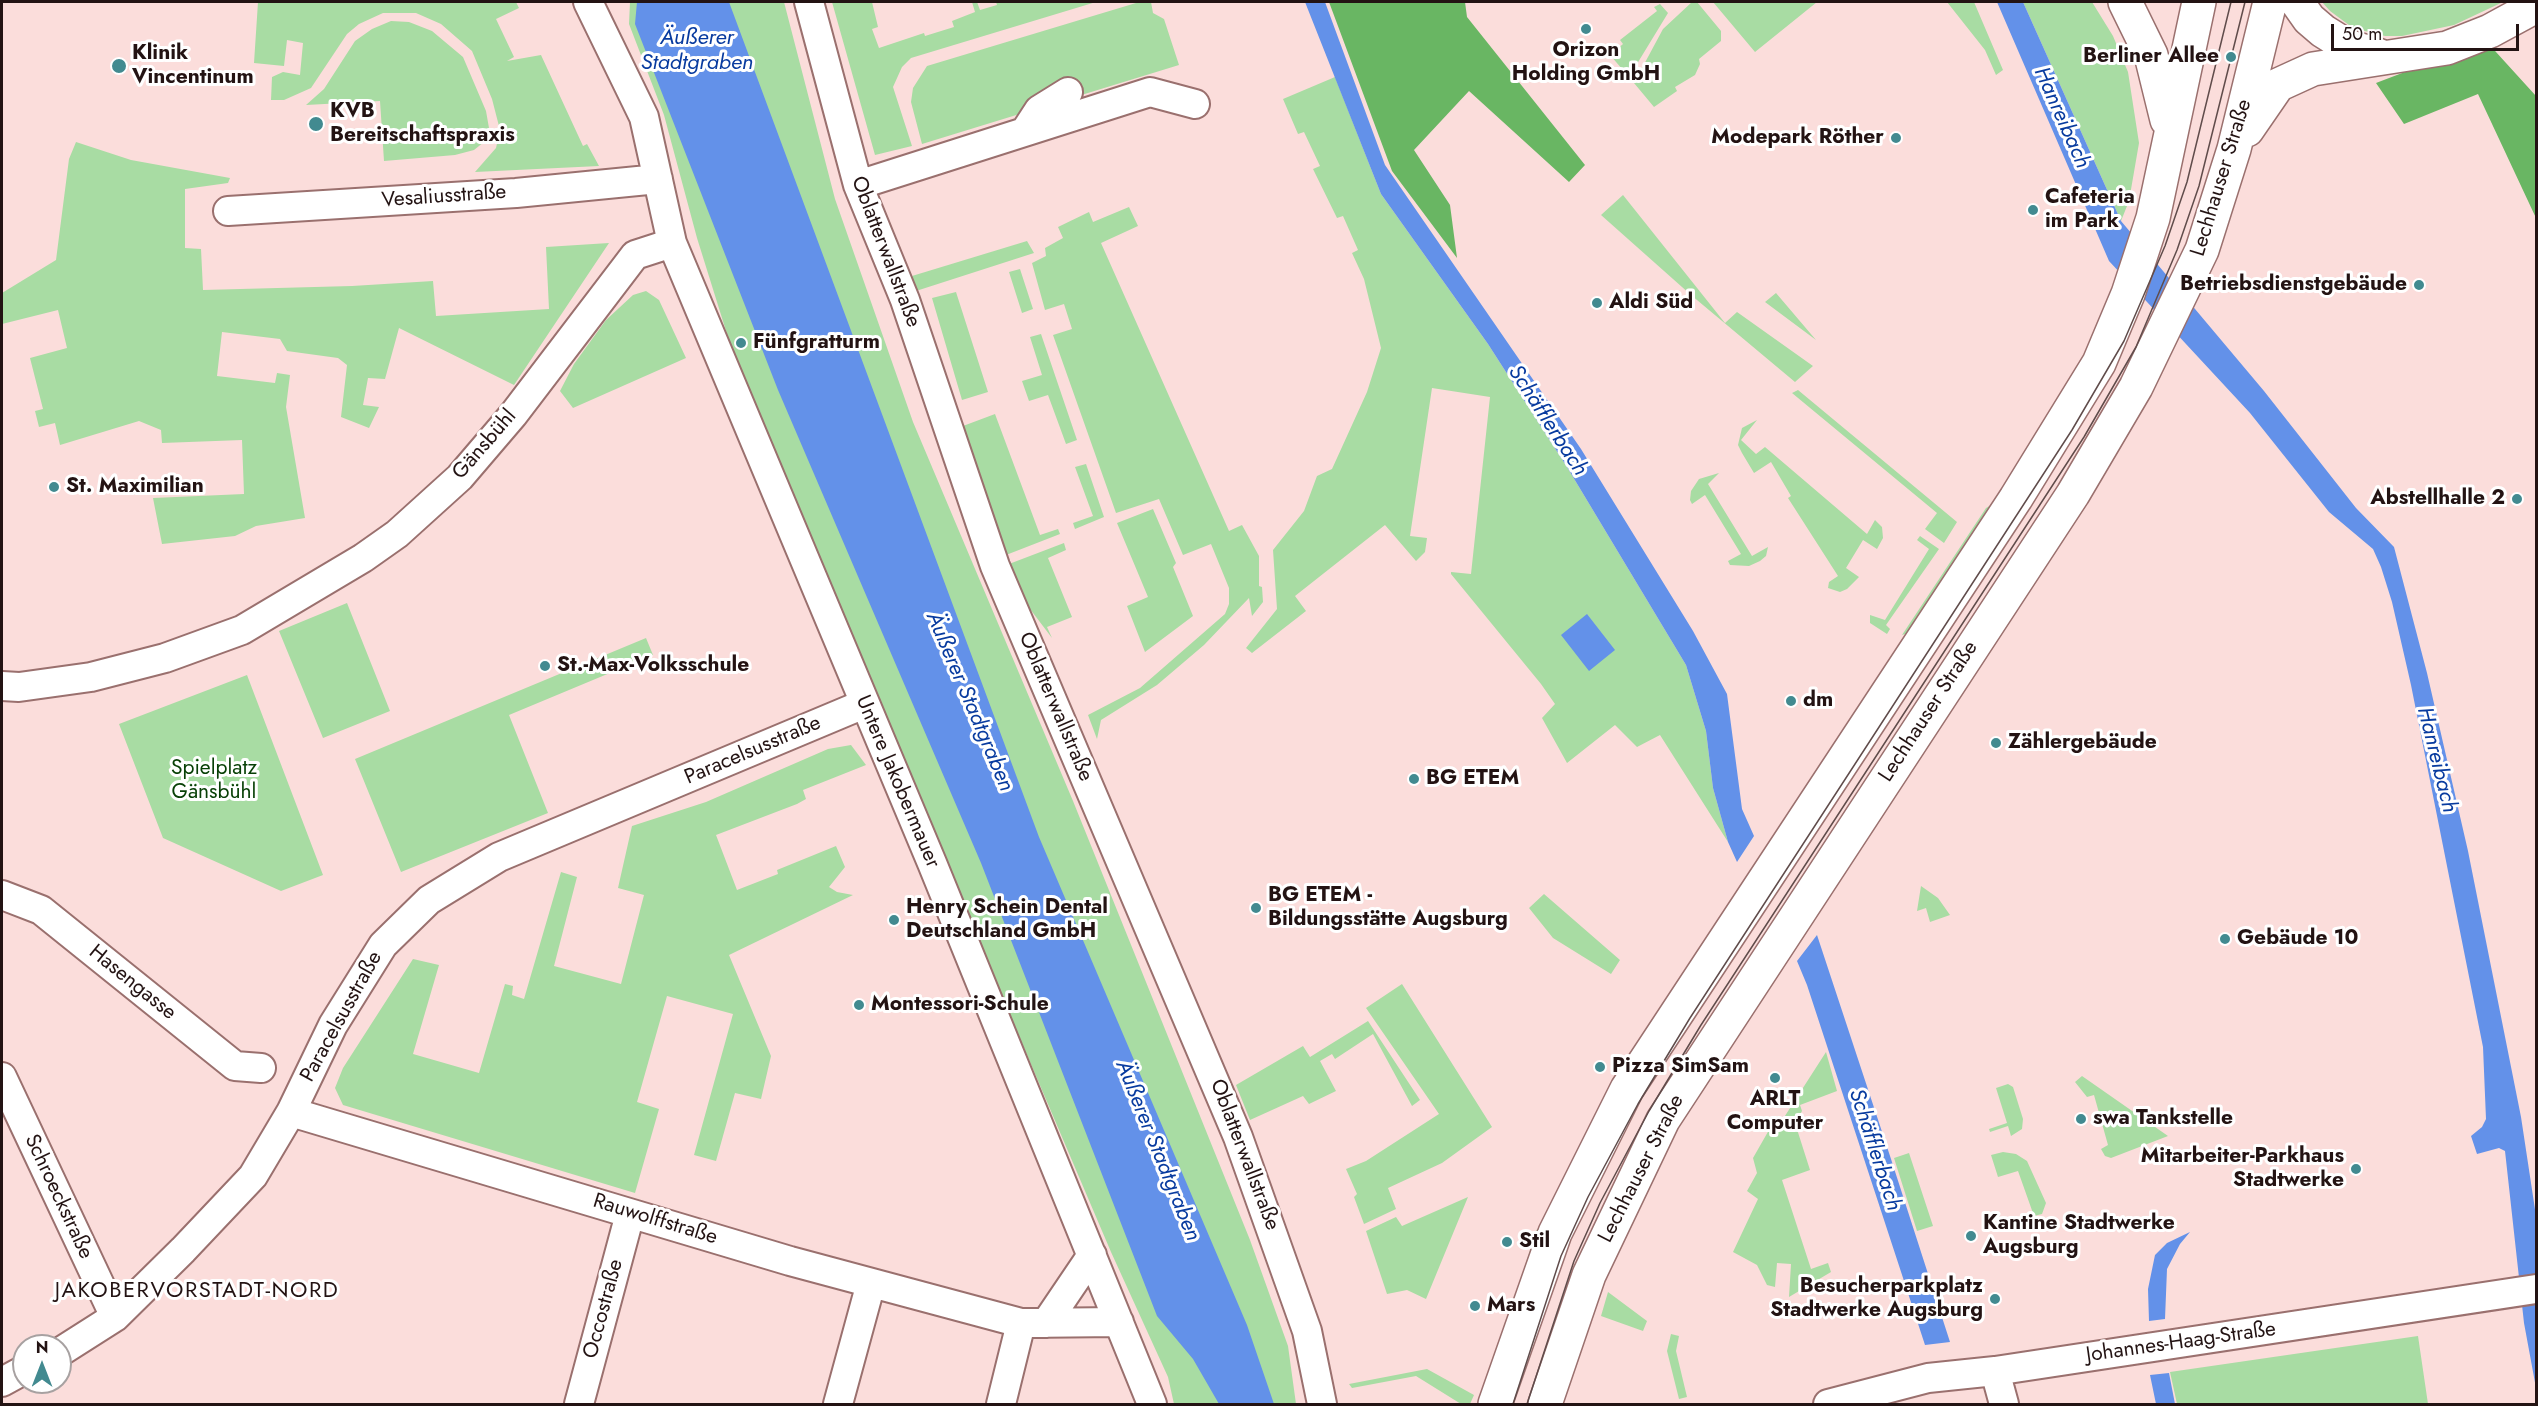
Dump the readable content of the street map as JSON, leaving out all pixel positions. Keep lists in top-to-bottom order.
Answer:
{
  "streets": {
    "street": [
      "Lechhauser Straße",
      "Vesaliusstraße",
      "Oblatterwallstraße",
      "Gänsbühl",
      "Paracelsusstraße",
      "Untere Jakobermauer",
      "Hasengasse",
      "Schroeckstraße",
      "Rauwolffstraße",
      "Occostraße",
      "Johannes-Haag-Straße"
    ]
  },
  "crossings": [
    ["Gänsbühl", "Untere Jakobermauer"],
    ["Paracelsusstraße", "Untere Jakobermauer"],
    ["Paracelsusstraße", "Schroeckstraße"],
    ["Paracelsusstraße", "Rauwolffstraße"],
    ["Rauwolffstraße", "Occostraße"]
  ],
  "districts": ["JAKOBERVORSTADT-NORD"],
  "water": ["Äußerer Stadtgraben", "Hanreibach", "Schäfflerbach"],
  "parks": ["Spielplatz Gänsbühl"],
  "places": [
    "Orizon Holding GmbH",
    "Berliner Allee",
    "Klinik Vincentinum",
    "KVB Bereitschaftspraxis",
    "Modepark Röther",
    "Cafeteria im Park",
    "Betriebsdienstgebäude",
    "Aldi Süd",
    "Fünfgratturm",
    "St. Maximilian",
    "Abstellhalle 2",
    "St.-Max-Volksschule",
    "dm",
    "Zählergebäude",
    "BG ETEM",
    "BG ETEM - Bildungsstätte Augsburg",
    "Henry Schein Dental Deutschland GmbH",
    "Gebäude 10",
    "Montessori-Schule",
    "Pizza SimSam",
    "ARLT Computer",
    "swa Tankstelle",
    "Mitarbeiter-Parkhaus Stadtwerke",
    "Kantine Stadtwerke Augsburg",
    "Stil",
    "Besucherparkplatz Stadtwerke Augsburg",
    "Mars"
  ],
  "scale_bar": "50 m",
  "north": "top"
}
